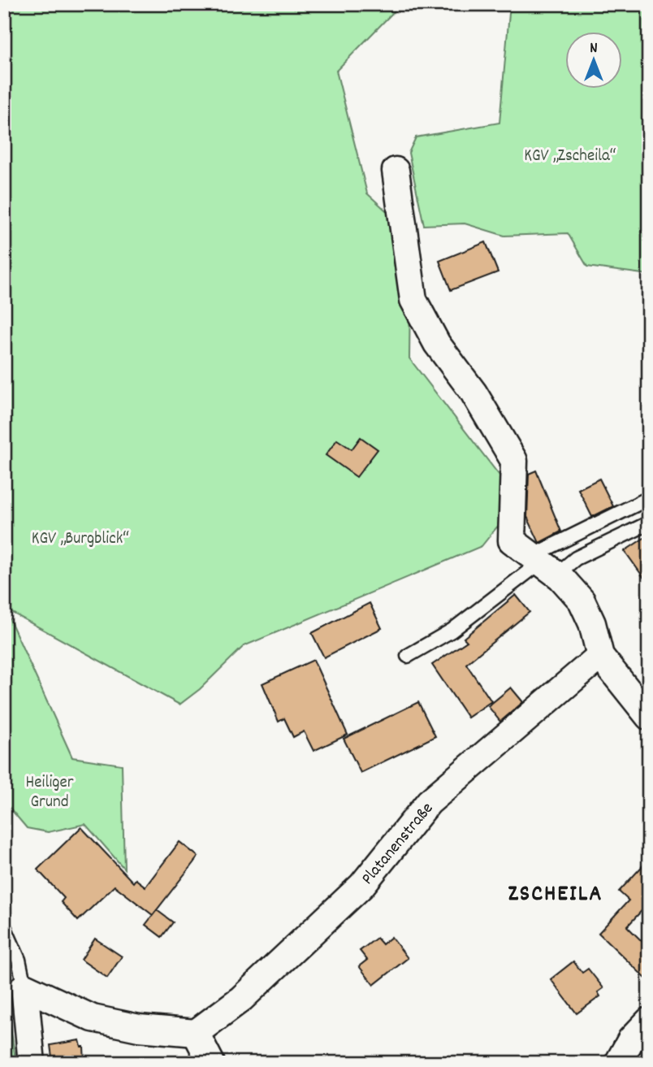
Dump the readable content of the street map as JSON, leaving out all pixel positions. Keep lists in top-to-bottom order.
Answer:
{
  "streets": {
    "street": ["Platanenstraße"]
  },
  "districts": ["ZSCHEILA"],
  "parks": ["KGV „Zscheila“", "KGV „Burgblick“", "Heiliger Grund"],
  "north": "top"
}
